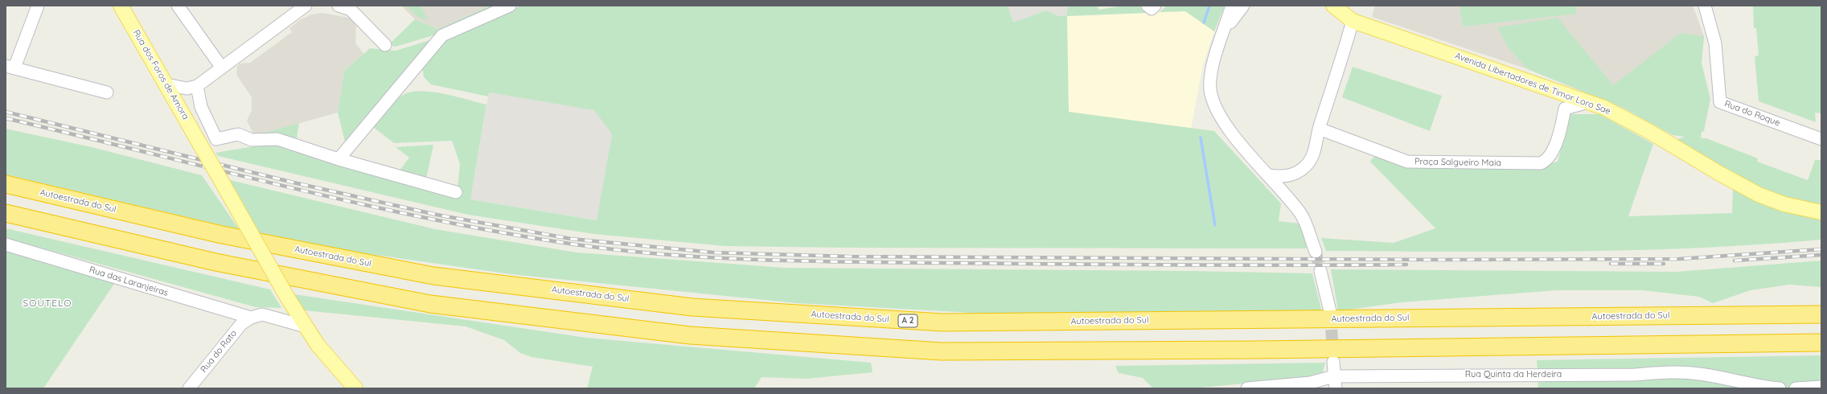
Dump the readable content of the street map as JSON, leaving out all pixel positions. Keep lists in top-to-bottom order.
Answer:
{
  "streets": {
    "highway": ["Autoestrada do Sul", "A 2"],
    "main road": ["Rua dos Foros de Amora", "Avenida Libertadores de Timor Loro Sae"],
    "street": [
      "Rua do Roque",
      "Praça Salgueiro Maia",
      "Rua das Laranjeiras",
      "Rua do Rato",
      "Rua Quinta da Herdeira"
    ]
  },
  "crossings": [
    ["Avenida Libertadores de Timor Loro Sae", "Praça Salgueiro Maia"],
    ["Rua das Laranjeiras", "Rua do Rato"]
  ],
  "districts": ["SOUTELO"]
}
